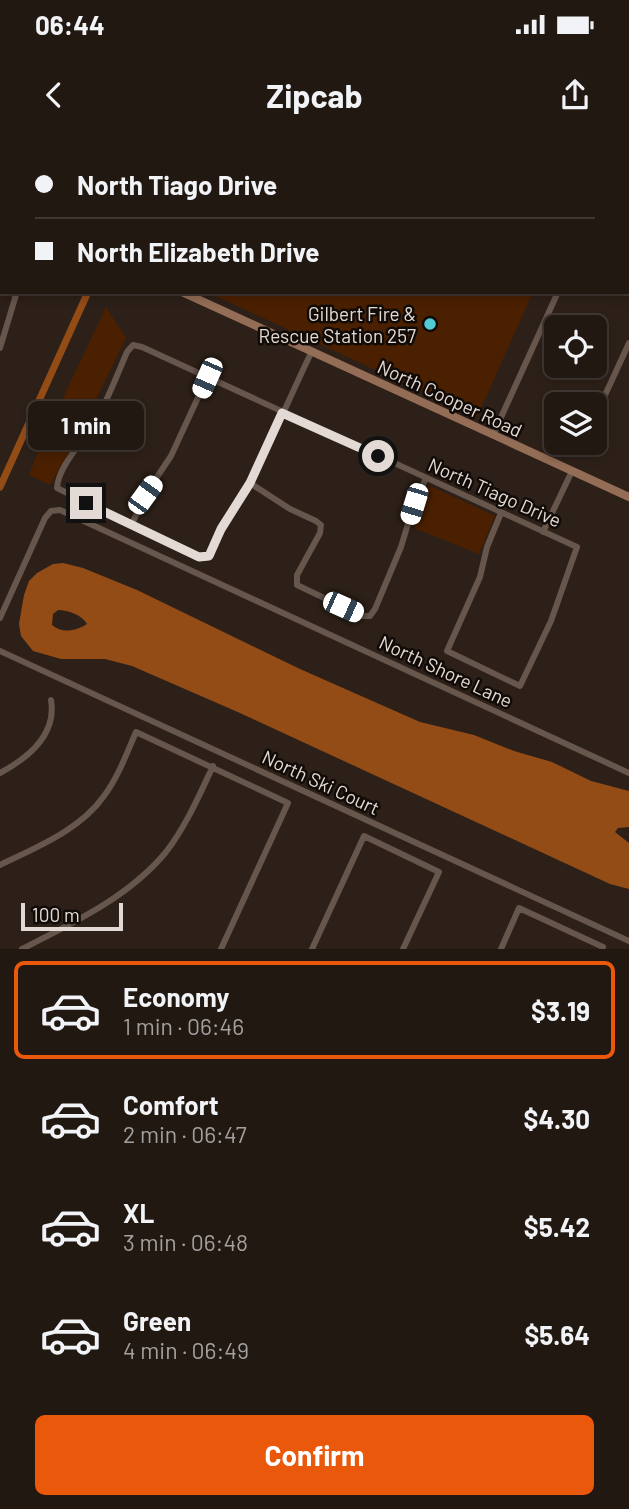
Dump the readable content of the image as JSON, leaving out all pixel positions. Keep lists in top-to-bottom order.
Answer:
{
  "streets": {
    "main road": ["North Cooper Road"],
    "street": ["North Tiago Drive", "North Shore Lane", "North Ski Court"]
  },
  "places": ["Gilbert Fire & Rescue Station 257"],
  "scale_bar": "100 m",
  "page": {
    "status": "06:44",
    "header": "Zipcab",
    "banner": ["North Tiago Drive", "North Elizabeth Drive"],
    "bubble": "1 min",
    "scale": "100 m",
    "list": [
      {
        "name": "Economy",
        "note": "1 min · 06:46",
        "value": "$3.19"
      },
      {
        "name": "Comfort",
        "note": "2 min · 06:47",
        "value": "$4.30"
      },
      {
        "name": "XL",
        "note": "3 min · 06:48",
        "value": "$5.42"
      },
      {
        "name": "Green",
        "note": "4 min · 06:49",
        "value": "$5.64"
      }
    ],
    "buttons": "Confirm"
  }
}
